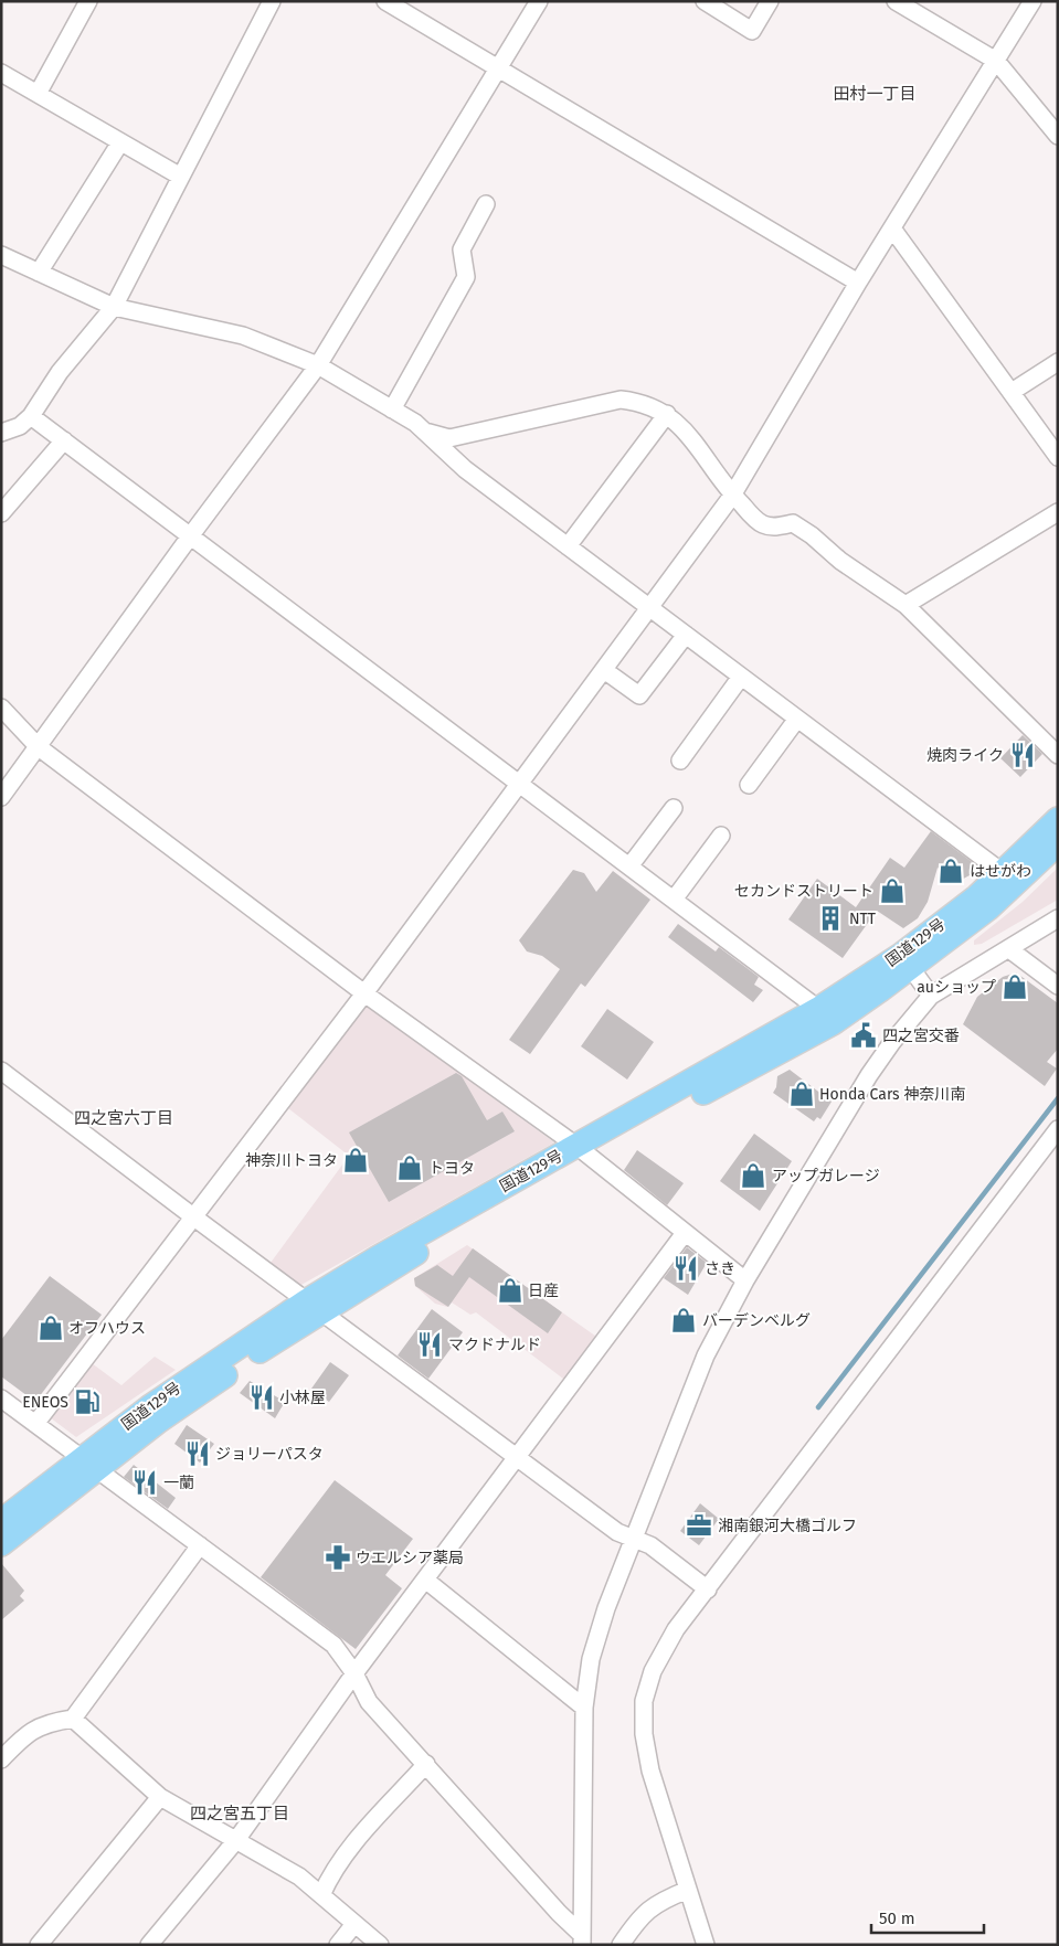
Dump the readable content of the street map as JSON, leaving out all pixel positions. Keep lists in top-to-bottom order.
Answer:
{
  "streets": {
    "highway": ["国道129号"]
  },
  "districts": ["田村一丁目", "四之宮六丁目", "四之宮五丁目"],
  "places": {
    "restaurant": [
      "焼肉ライク",
      "さき",
      "マクドナルド",
      "小林屋",
      "ジョリーパスタ",
      "一蘭"
    ],
    "shop": [
      "はせがわ",
      "セカンドストリート",
      "auショップ",
      "Honda Cars 神奈川南",
      "神奈川トヨタ",
      "トヨタ",
      "アップガレージ",
      "日産",
      "バーデンベルグ",
      "オフハウス"
    ],
    "building": ["NTT"],
    "public building": ["四之宮交番"],
    "fuel station": ["ENEOS"],
    "office": ["湘南銀河大橋ゴルフ"],
    "pharmacy": ["ウエルシア薬局"]
  },
  "scale_bar": "50 m"
}
